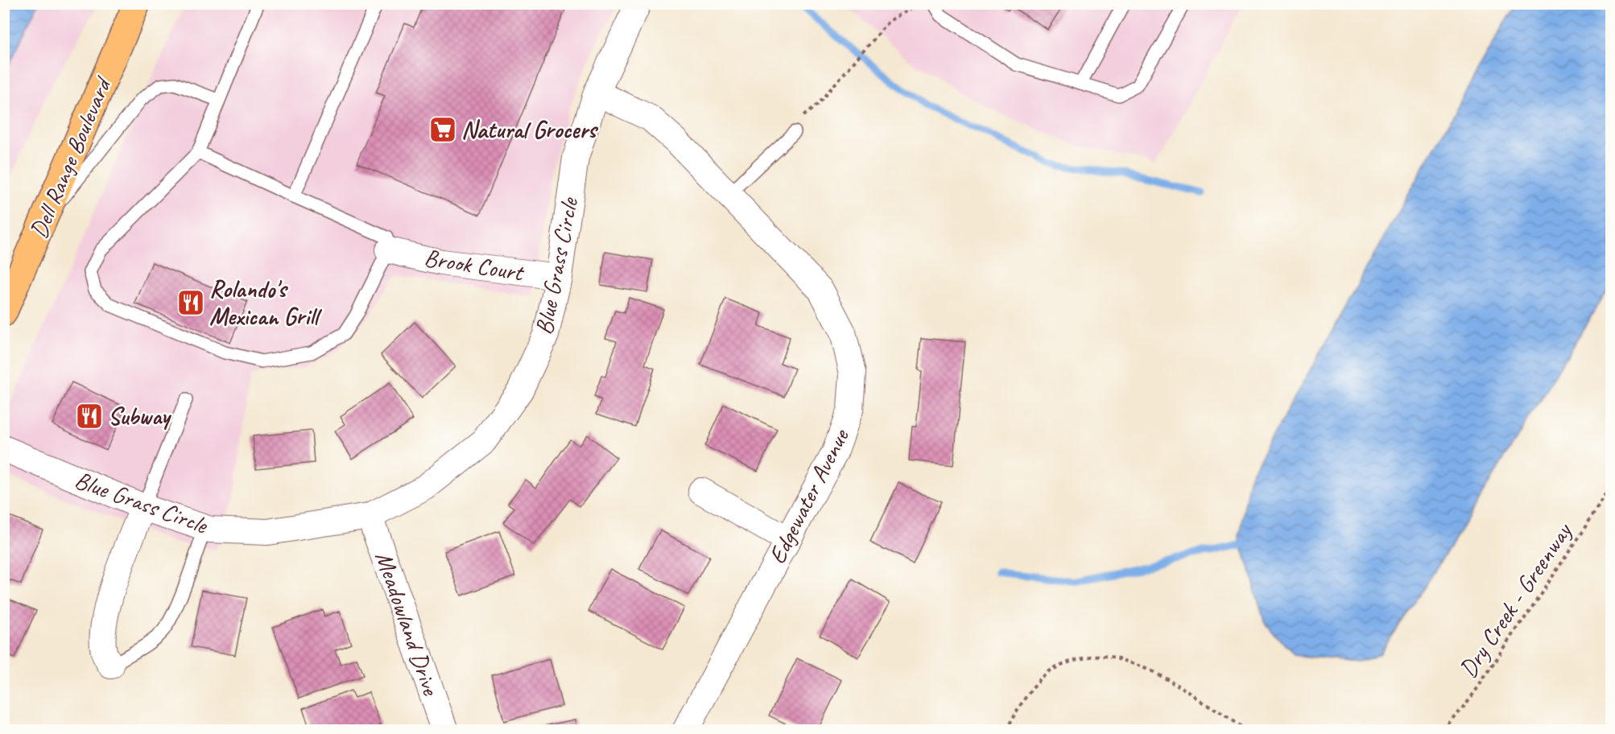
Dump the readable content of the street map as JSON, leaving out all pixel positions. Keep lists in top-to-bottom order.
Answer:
{
  "streets": {
    "main road": ["Dell Range Boulevard"],
    "street": [
      "Brook Court",
      "Blue Grass Circle",
      "Edgewater Avenue",
      "Meadowland Drive"
    ],
    "path": ["Dry Creek - Greenway"]
  },
  "crossings": [
    ["Brook Court", "Blue Grass Circle"],
    ["Blue Grass Circle", "Edgewater Avenue"],
    ["Blue Grass Circle", "Meadowland Drive"]
  ],
  "places": {
    "supermarket": ["Natural Grocers"],
    "restaurant": ["Rolando's Mexican Grill", "Subway"]
  }
}
